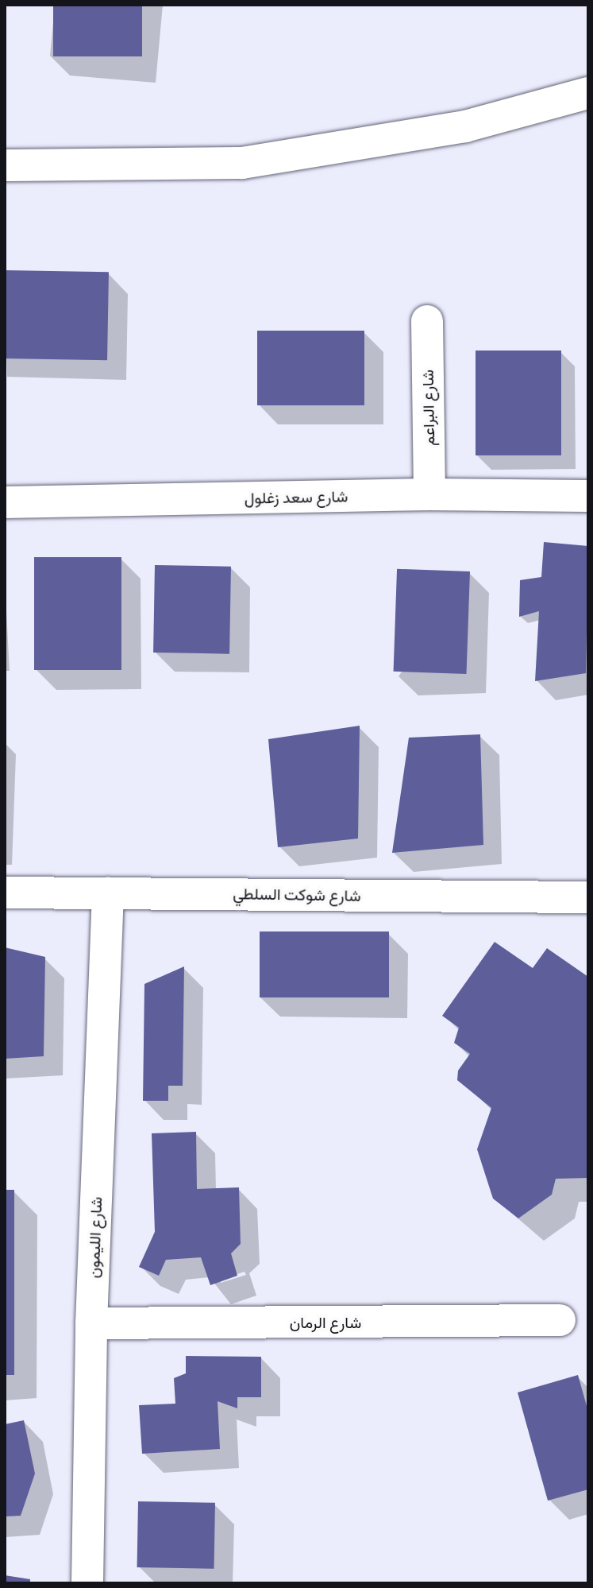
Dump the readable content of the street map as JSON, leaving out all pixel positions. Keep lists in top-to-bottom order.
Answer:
{
  "streets": {
    "street": [
      "شارع البراعم",
      "شارع سعد زغلول",
      "شارع شوكت السلطي",
      "شارع الليمون",
      "شارع الرمان"
    ]
  },
  "crossings": [
    ["شارع البراعم", "شارع سعد زغلول"],
    ["شارع شوكت السلطي", "شارع الليمون"],
    ["شارع الليمون", "شارع الرمان"]
  ]
}
